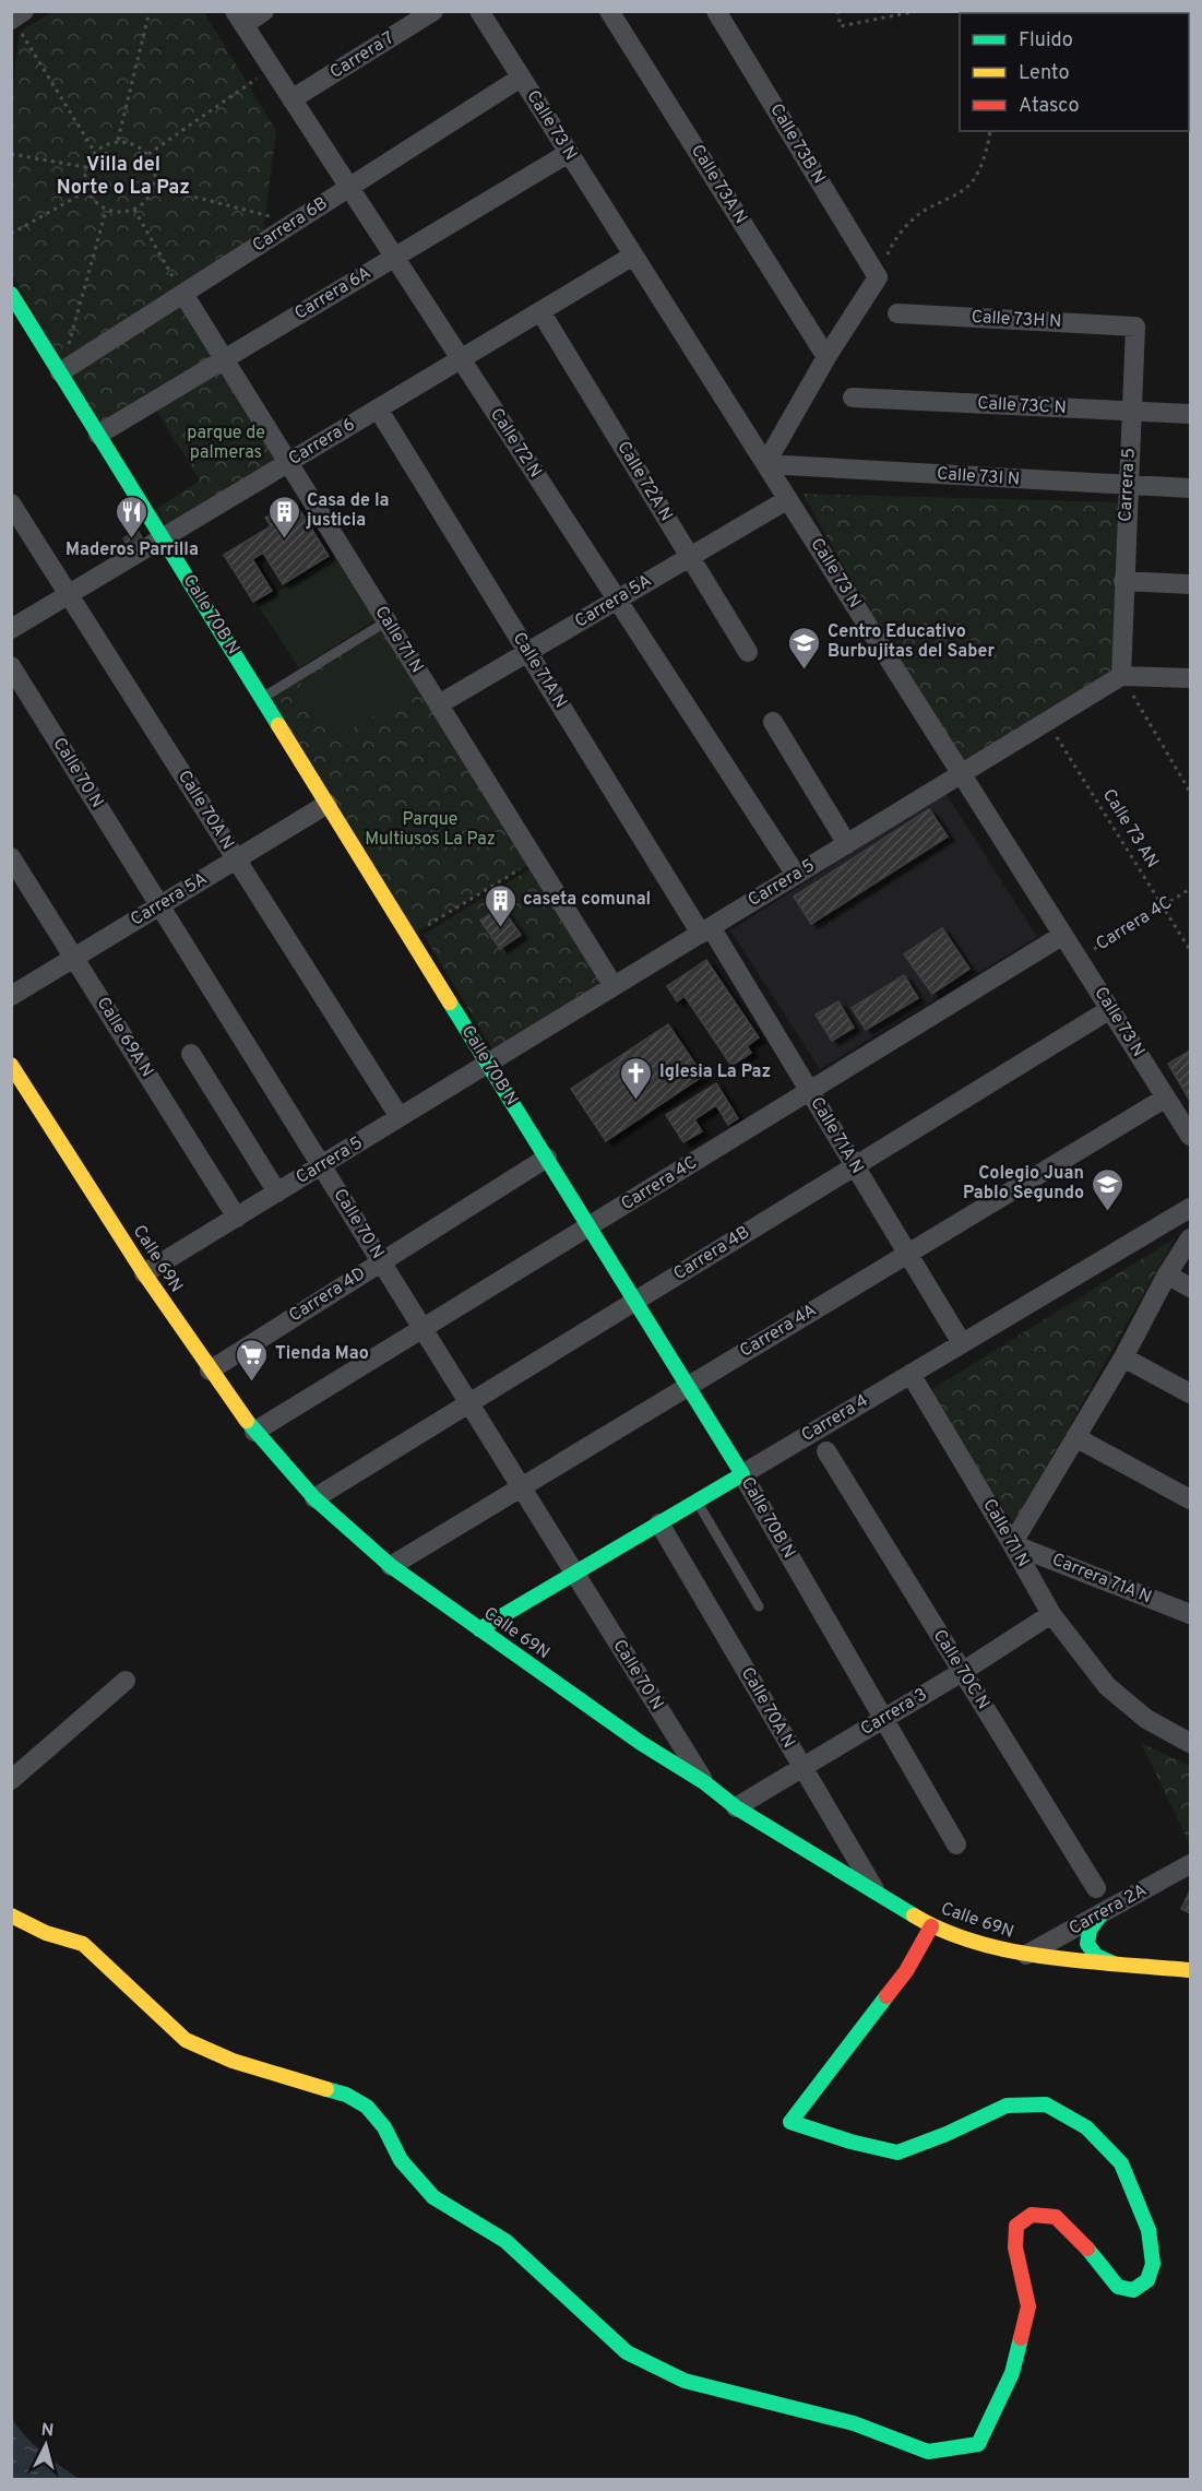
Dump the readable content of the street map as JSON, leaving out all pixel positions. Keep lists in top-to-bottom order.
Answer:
{
  "streets": {
    "street": [
      "Carrera 7",
      "Calle 73 N",
      "Calle 73B N",
      "Calle 73A N",
      "Carrera 6B",
      "Carrera 6A",
      "Calle 73H N",
      "Calle 73C N",
      "Carrera 6",
      "Calle 72 N",
      "Calle 73I N",
      "Calle 72A N",
      "Carrera 5",
      "Carrera 5A",
      "Calle 70B N",
      "Calle 71 N",
      "Calle 71A N",
      "Calle 70 N",
      "Calle 70A N",
      "Carrera 4C",
      "Calle 69A N",
      "Carrera 4B",
      "Calle 69N",
      "Carrera 4D",
      "Carrera 4A",
      "Carrera 4",
      "Carrera 71A N",
      "Calle 70C N",
      "Carrera 3",
      "Carrera 2A"
    ],
    "path": ["Calle 73 AN"]
  },
  "crossings": [
    ["Carrera 7", "Calle 72 N"],
    ["Calle 73 N", "Carrera 6B"],
    ["Calle 73 N", "Carrera 6A"],
    ["Calle 73 N", "Carrera 6"],
    ["Calle 73 N", "Calle 73I N"],
    ["Calle 73 N", "Carrera 5"],
    ["Calle 73 N", "Carrera 5A"],
    ["Calle 73 N", "Carrera 4C"],
    ["Calle 73 N", "Carrera 4B"],
    ["Calle 73 N", "Carrera 4A"],
    ["Carrera 6B", "Calle 72 N"],
    ["Carrera 6B", "Calle 70B N"],
    ["Carrera 6B", "Calle 71 N"],
    ["Carrera 6A", "Calle 72 N"],
    ["Carrera 6A", "Calle 70B N"],
    ["Carrera 6A", "Calle 71 N"],
    ["Calle 73H N", "Carrera 5"],
    ["Calle 73C N", "Carrera 5"],
    ["Carrera 6", "Calle 72 N"],
    ["Carrera 6", "Calle 72A N"],
    ["Carrera 6", "Calle 70B N"],
    ["Carrera 6", "Calle 71 N"],
    ["Carrera 6", "Calle 71A N"],
    ["Carrera 6", "Calle 70A N"],
    ["Calle 72 N", "Carrera 5"],
    ["Calle 72 N", "Carrera 5A"],
    ["Calle 73I N", "Carrera 5"],
    ["Calle 72A N", "Carrera 5A"],
    ["Carrera 5", "Calle 70B N"],
    ["Carrera 5", "Calle 71 N"],
    ["Carrera 5", "Calle 71A N"],
    ["Carrera 5", "Calle 70 N"],
    ["Carrera 5", "Calle 70A N"],
    ["Carrera 5", "Calle 73 AN"],
    ["Carrera 5", "Calle 69A N"],
    ["Carrera 5", "Calle 69N"],
    ["Carrera 5A", "Calle 70B N"],
    ["Carrera 5A", "Calle 71 N"],
    ["Carrera 5A", "Calle 71A N"],
    ["Carrera 5A", "Calle 70 N"],
    ["Carrera 5A", "Calle 70A N"],
    ["Carrera 5A", "Calle 69A N"],
    ["Calle 70B N", "Carrera 4C"],
    ["Calle 70B N", "Carrera 4B"],
    ["Calle 70B N", "Carrera 4D"],
    ["Calle 70B N", "Carrera 4A"],
    ["Calle 70B N", "Carrera 4"],
    ["Calle 70B N", "Carrera 3"],
    ["Calle 71 N", "Carrera 4"],
    ["Calle 71 N", "Carrera 71A N"],
    ["Calle 71 N", "Carrera 3"],
    ["Calle 71A N", "Carrera 4C"],
    ["Calle 71A N", "Carrera 4B"],
    ["Calle 71A N", "Carrera 4A"],
    ["Calle 71A N", "Carrera 4"],
    ["Calle 70 N", "Carrera 4C"],
    ["Calle 70 N", "Carrera 4B"],
    ["Calle 70 N", "Calle 69N"],
    ["Calle 70 N", "Carrera 4D"],
    ["Calle 70 N", "Carrera 4A"],
    ["Calle 70 N", "Carrera 4"],
    ["Calle 70A N", "Calle 69N"],
    ["Calle 70A N", "Carrera 4"],
    ["Calle 70A N", "Carrera 3"],
    ["Calle 73 AN", "Carrera 4C"],
    ["Carrera 4C", "Calle 69N"],
    ["Carrera 4B", "Calle 69N"],
    ["Calle 69N", "Carrera 4D"],
    ["Calle 69N", "Carrera 4A"],
    ["Calle 69N", "Carrera 4"],
    ["Calle 69N", "Carrera 3"],
    ["Calle 69N", "Carrera 2A"],
    ["Calle 70C N", "Carrera 3"]
  ],
  "districts": ["Villa del Norte o La Paz"],
  "parks": ["parque de palmeras", "Parque Multiusos La Paz"],
  "places": {
    "restaurant": ["Maderos Parrilla"],
    "building": ["Casa de la justicia", "caseta comunal"],
    "school or university": ["Centro Educativo Burbujitas del Saber", "Colegio Juan Pablo Segundo"],
    "church": ["Iglesia La Paz"],
    "supermarket": ["Tienda Mao"]
  },
  "legend": ["Fluido", "Lento", "Atasco"],
  "north": "top"
}
